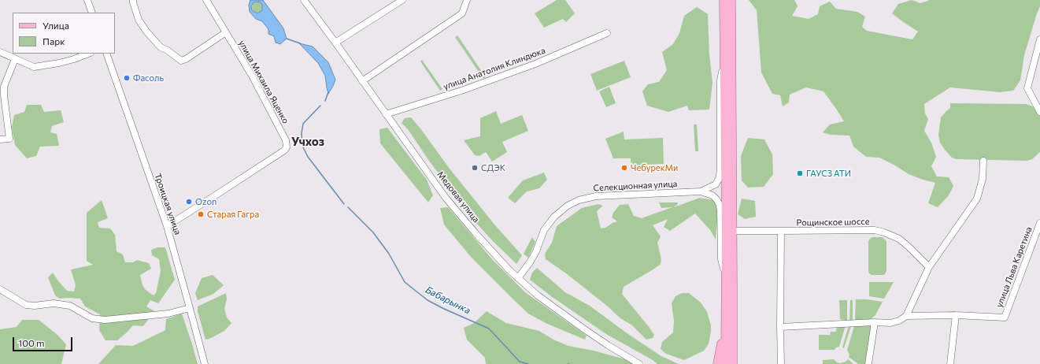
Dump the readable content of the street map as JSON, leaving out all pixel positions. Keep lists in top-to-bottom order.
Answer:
{
  "streets": {
    "street": [
      "улица Анатолия Клиндюка",
      "улица Михаила Яценко",
      "Селекционная улица",
      "Медовая улица",
      "Троицкая улица",
      "Рощинское шоссе",
      "улица Льва Каретина"
    ]
  },
  "crossings": [
    ["улица Анатолия Клиндюка", "Медовая улица"],
    ["улица Михаила Яценко", "Троицкая улица"],
    ["Селекционная улица", "Медовая улица"]
  ],
  "districts": ["Учхоз"],
  "water": ["Бабарынка"],
  "places": [
    "Фасоль",
    "СДЭК",
    "ЧебурекМи",
    "ГАУСЗ АТИ",
    "Ozon",
    "Старая Гагра"
  ],
  "legend": ["Улица", "Парк"],
  "scale_bar": "100 m"
}
